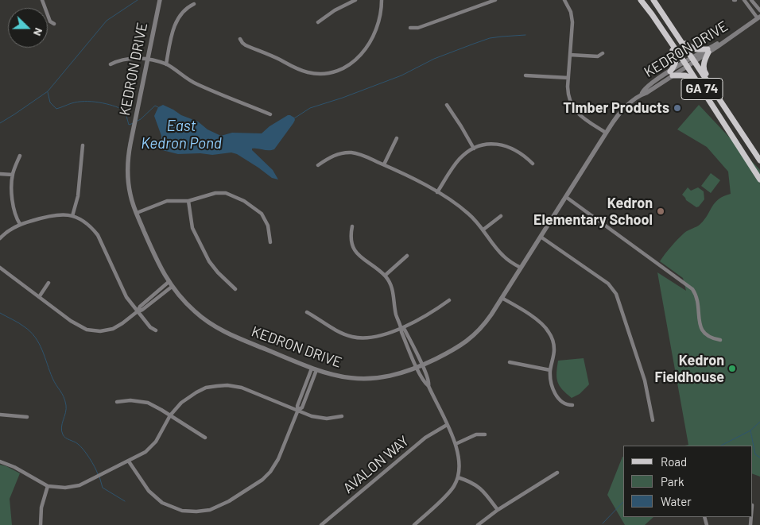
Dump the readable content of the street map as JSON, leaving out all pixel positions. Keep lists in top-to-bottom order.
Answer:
{
  "streets": {
    "main road": ["GA 74"],
    "street": ["KEDRON DRIVE", "AVALON WAY"]
  },
  "crossings": [
    ["KEDRON DRIVE", "GA 74"]
  ],
  "water": ["East Kedron Pond"],
  "places": ["TImber Products", "Kedron Elementary School", "Kedron Fieldhouse"],
  "legend": ["Road", "Park", "Water"],
  "north": "right"
}
